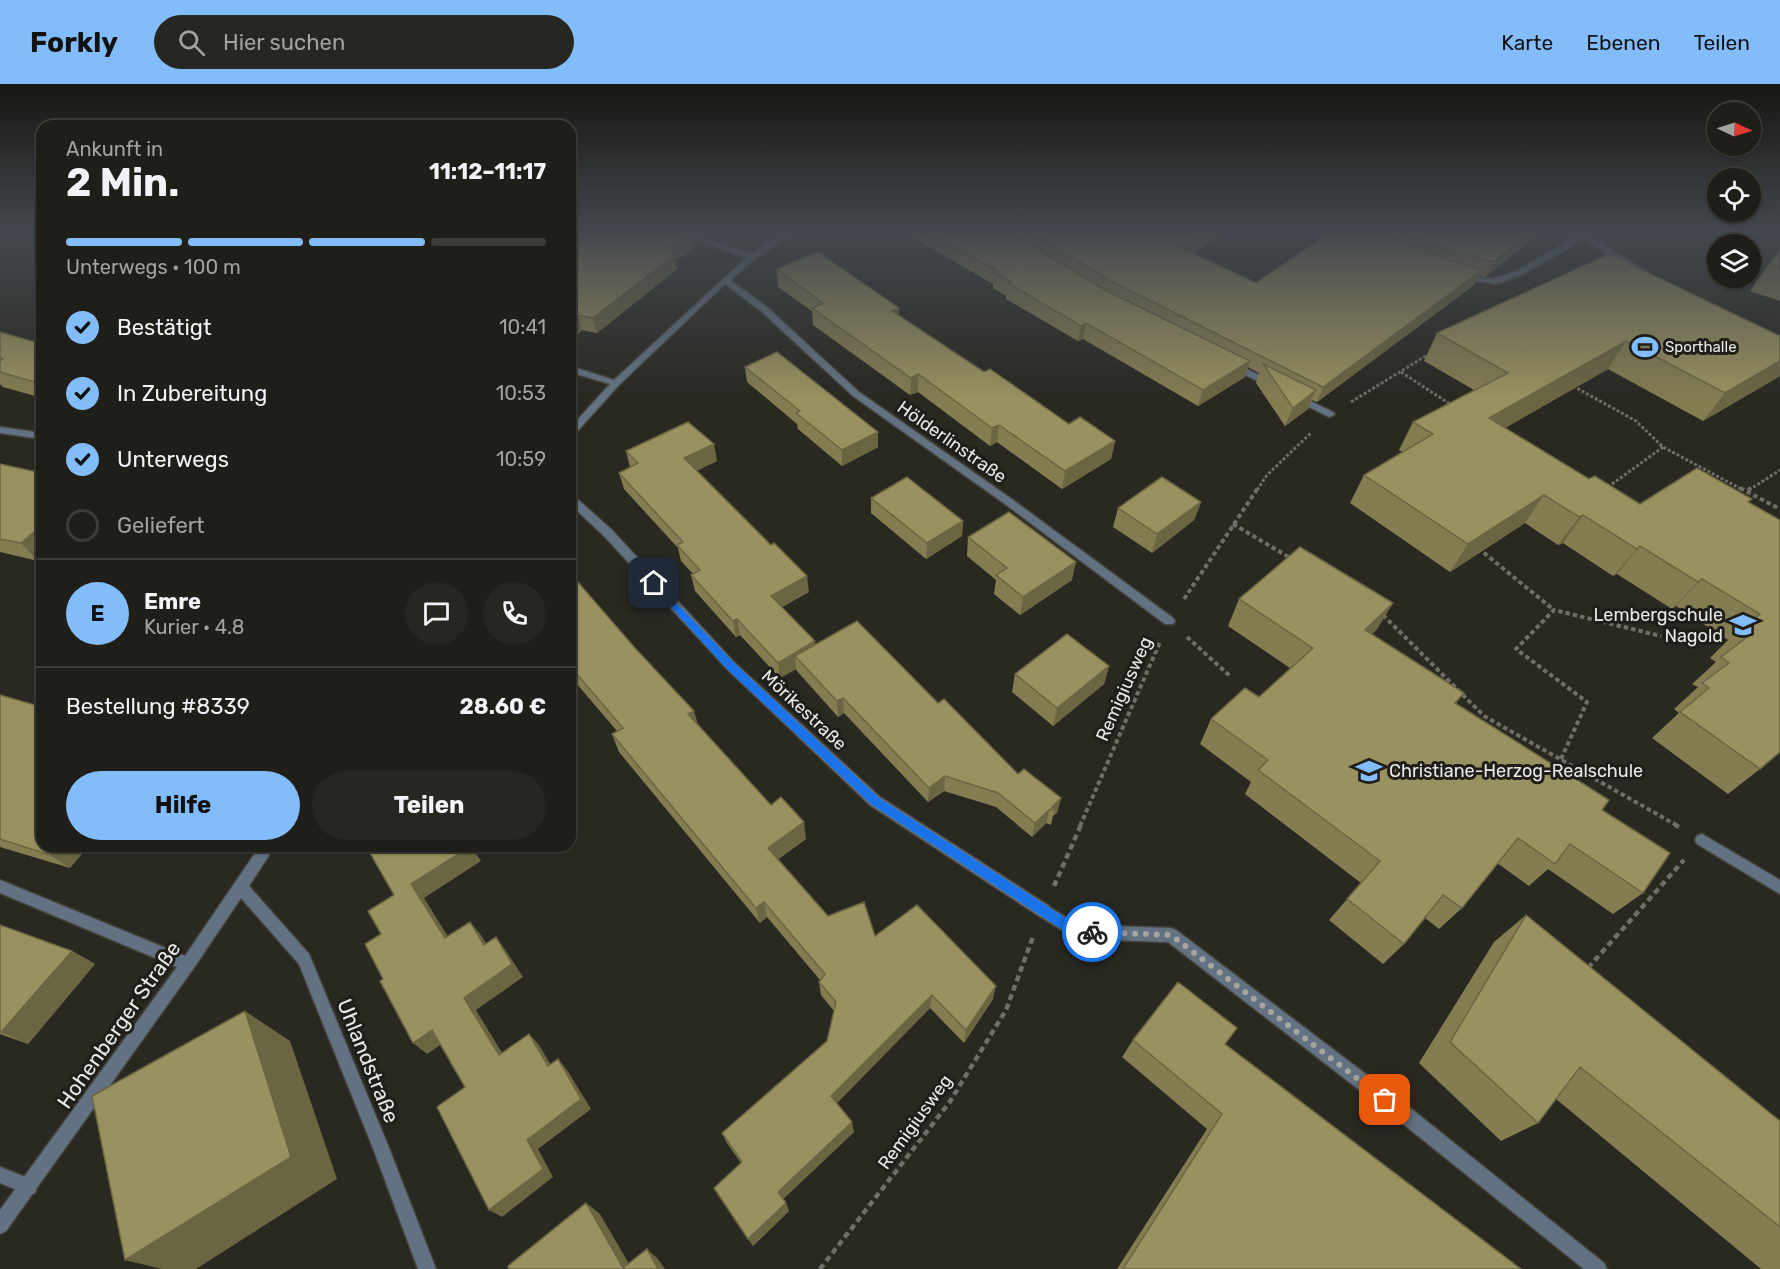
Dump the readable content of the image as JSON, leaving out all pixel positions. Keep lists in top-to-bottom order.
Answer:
{
  "streets": {
    "street": [
      "Hölderlinstraße",
      "Mörikestraße",
      "Hohenberger Straße",
      "Uhlandstraße"
    ],
    "path": ["Remigiusweg"]
  },
  "crossings": [
    ["Hölderlinstraße", "Remigiusweg"],
    ["Remigiusweg", "Mörikestraße"],
    ["Hohenberger Straße", "Uhlandstraße"]
  ],
  "places": {
    "sports": ["Sporthalle"],
    "school or university": ["Lembergschule Nagold", "Christiane-Herzog-Realschule"]
  },
  "north": "right",
  "page": {
    "header": "Forkly",
    "search": "Hier suchen",
    "nav": ["Karte", "Ebenen", "Teilen"],
    "heading": ["2 Min.", "Ankunft in", "11:12–11:17"],
    "panel": [
      "Emre",
      "Kurier · 4.8",
      "Bestellung #8339",
      "28.60 €"
    ],
    "bar": "Unterwegs · 100 m",
    "list": [
      ["Bestätigt", "10:41"],
      ["In Zubereitung", "10:53"],
      ["Unterwegs", "10:59"],
      "Geliefert"
    ],
    "round": "E",
    "buttons": ["Hilfe", "Teilen"]
  }
}
